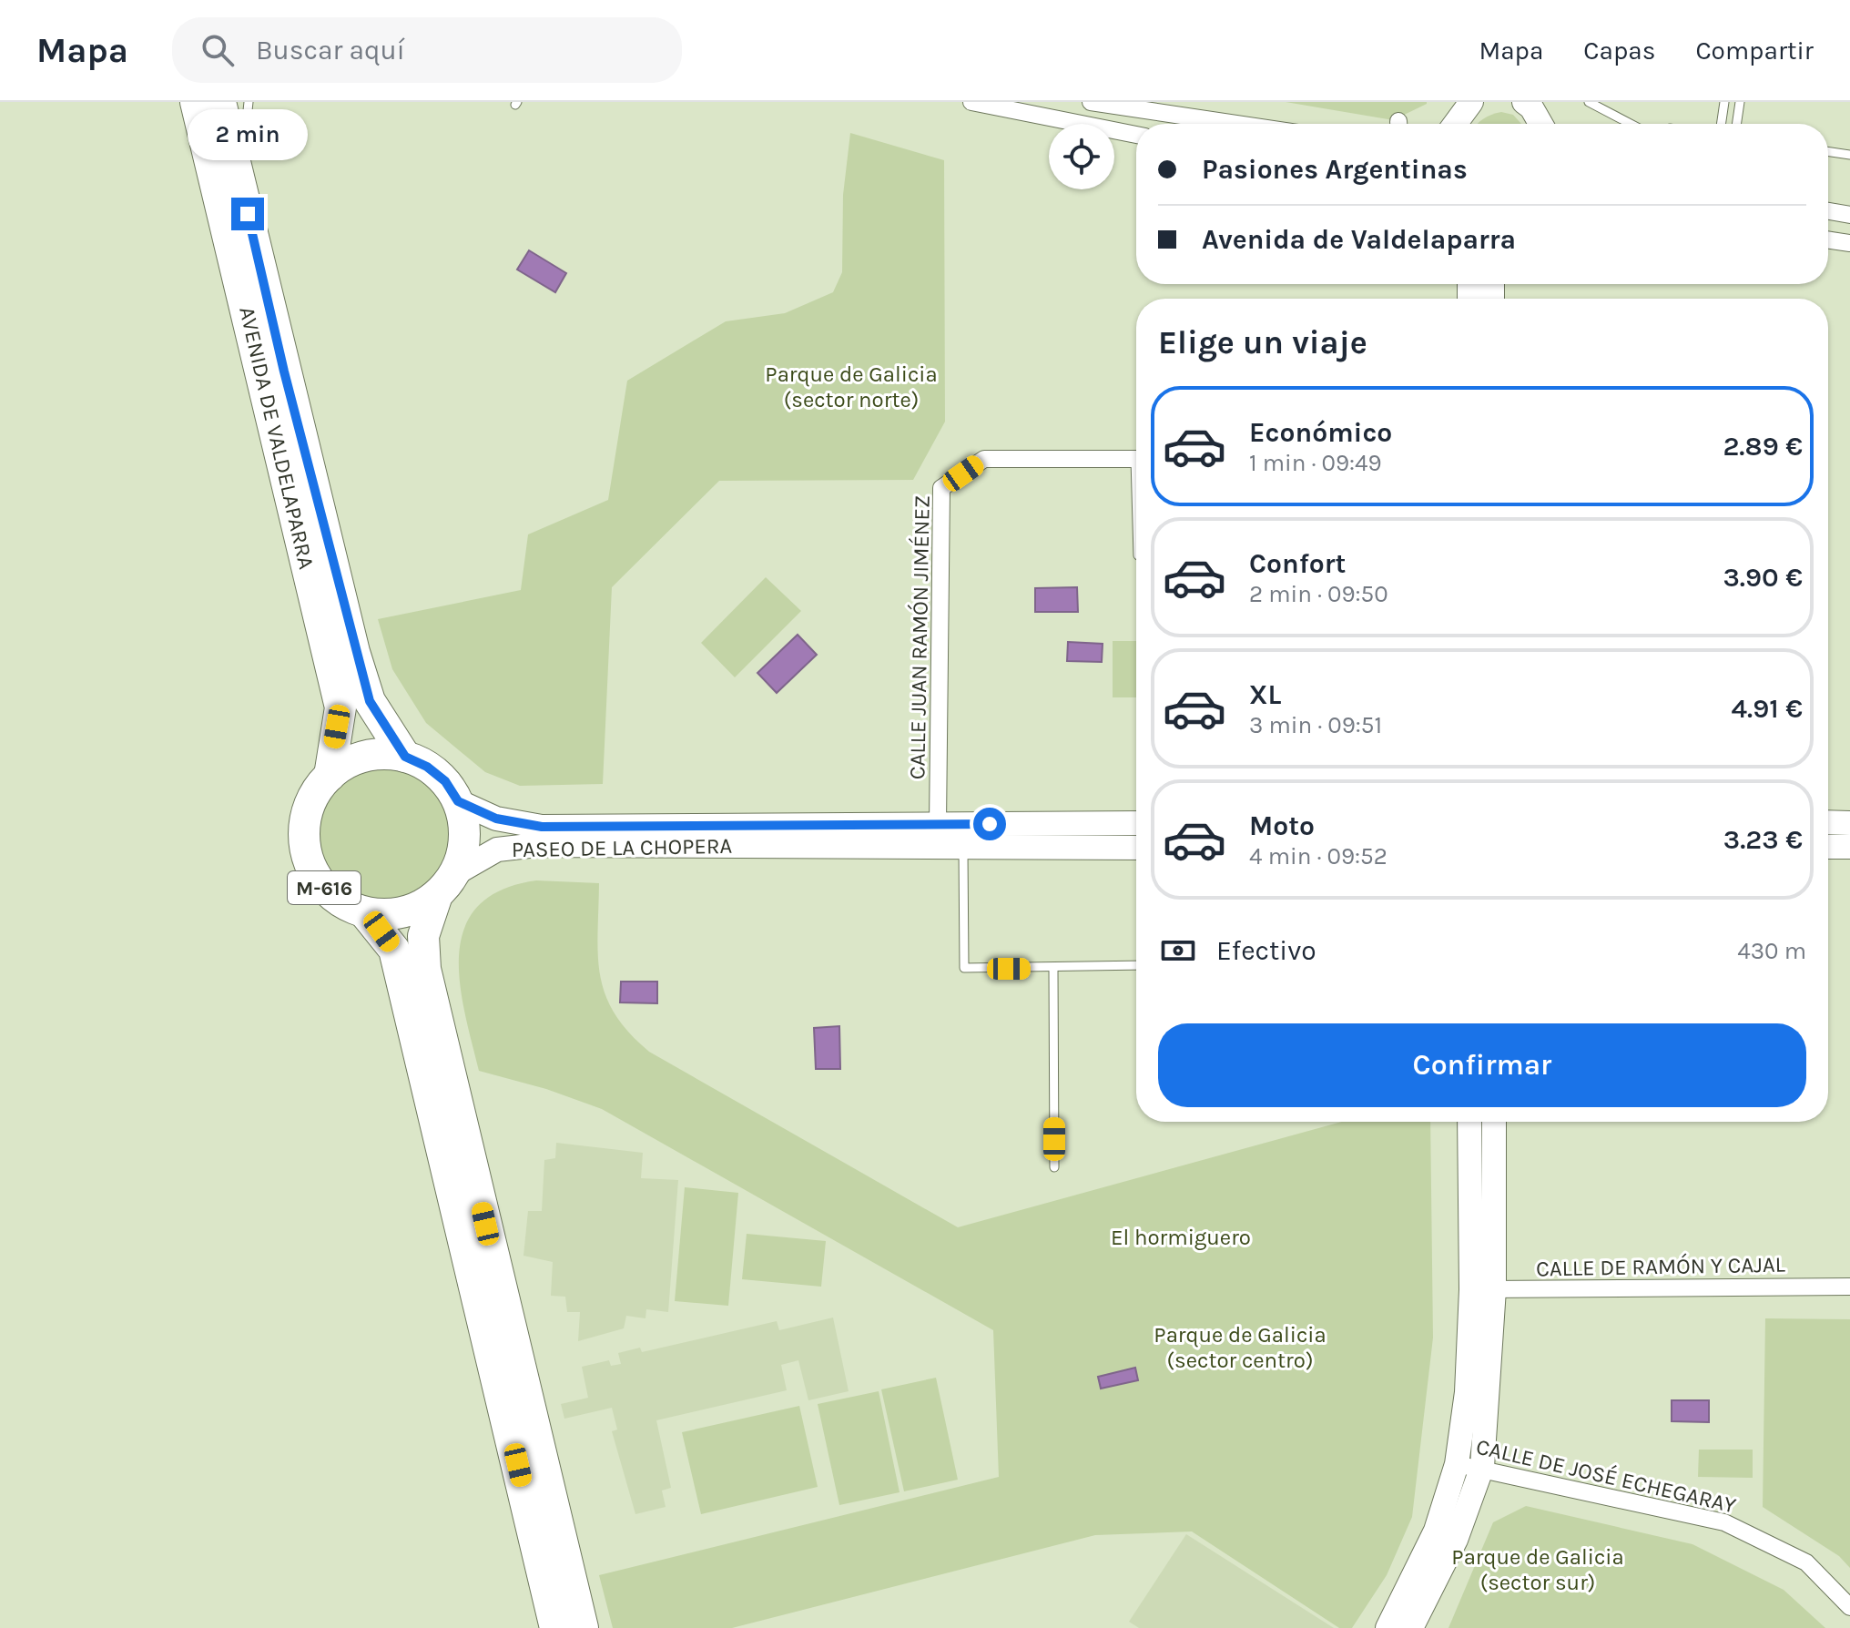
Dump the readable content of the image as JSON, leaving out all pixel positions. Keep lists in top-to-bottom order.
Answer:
{
  "streets": {
    "highway": ["AVENIDA DE VALDELAPARRA", "M-616"],
    "main road": ["PASEO DE LA CHOPERA"],
    "street": ["CALLE JUAN RAMÓN JIMÉNEZ", "CALLE DE RAMÓN Y CAJAL", "CALLE DE JOSÉ ECHEGARAY"]
  },
  "crossings": [
    ["AVENIDA DE VALDELAPARRA", "PASEO DE LA CHOPERA"],
    ["AVENIDA DE VALDELAPARRA", "M-616"],
    ["CALLE JUAN RAMÓN JIMÉNEZ", "PASEO DE LA CHOPERA"],
    ["PASEO DE LA CHOPERA", "M-616"]
  ],
  "parks": [
    "Parque de Galicia (sector norte)",
    "El hormiguero",
    "Parque de Galicia (sector centro)",
    "Parque de Galicia (sector sur)"
  ],
  "page": {
    "header": "Mapa",
    "search": "Buscar aquí",
    "nav": ["Mapa", "Capas", "Compartir"],
    "bubble": "2 min",
    "banner": ["Pasiones Argentinas", "Avenida de Valdelaparra"],
    "heading": "Elige un viaje",
    "list": [
      {
        "name": "Económico",
        "note": "1 min · 09:49",
        "value": "2.89 €"
      },
      {
        "name": "Confort",
        "note": "2 min · 09:50",
        "value": "3.90 €"
      },
      {
        "name": "XL",
        "note": "3 min · 09:51",
        "value": "4.91 €"
      },
      {
        "name": "Moto",
        "note": "4 min · 09:52",
        "value": "3.23 €"
      }
    ],
    "pay": ["Efectivo", "430 m"],
    "buttons": "Confirmar"
  }
}
